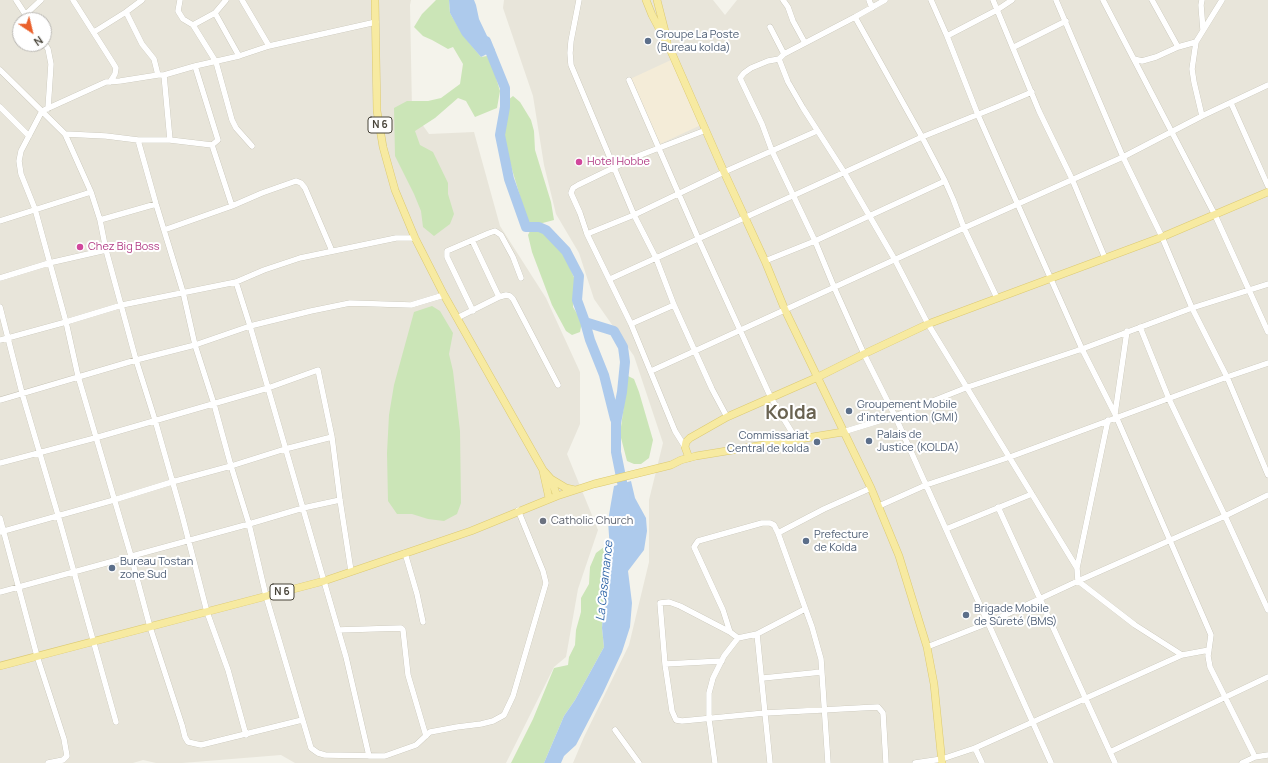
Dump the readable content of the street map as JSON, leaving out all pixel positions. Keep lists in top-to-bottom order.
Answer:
{
  "streets": {
    "main road": ["N 6"]
  },
  "districts": ["Kolda"],
  "water": ["La Casamance"],
  "places": [
    "Groupe La Poste (Bureau kolda)",
    "Hotel Hobbe",
    "Chez Big Boss",
    "Groupement Mobile d'intervention (GMI)",
    "Palais de Justice (KOLDA)",
    "Commissariat Central de kolda",
    "Catholic Church",
    "Prefecture de Kolda",
    "Bureau Tostan zone Sud",
    "Brigade Mobile de Sûreté (BMS)"
  ],
  "north": "bottom right"
}
